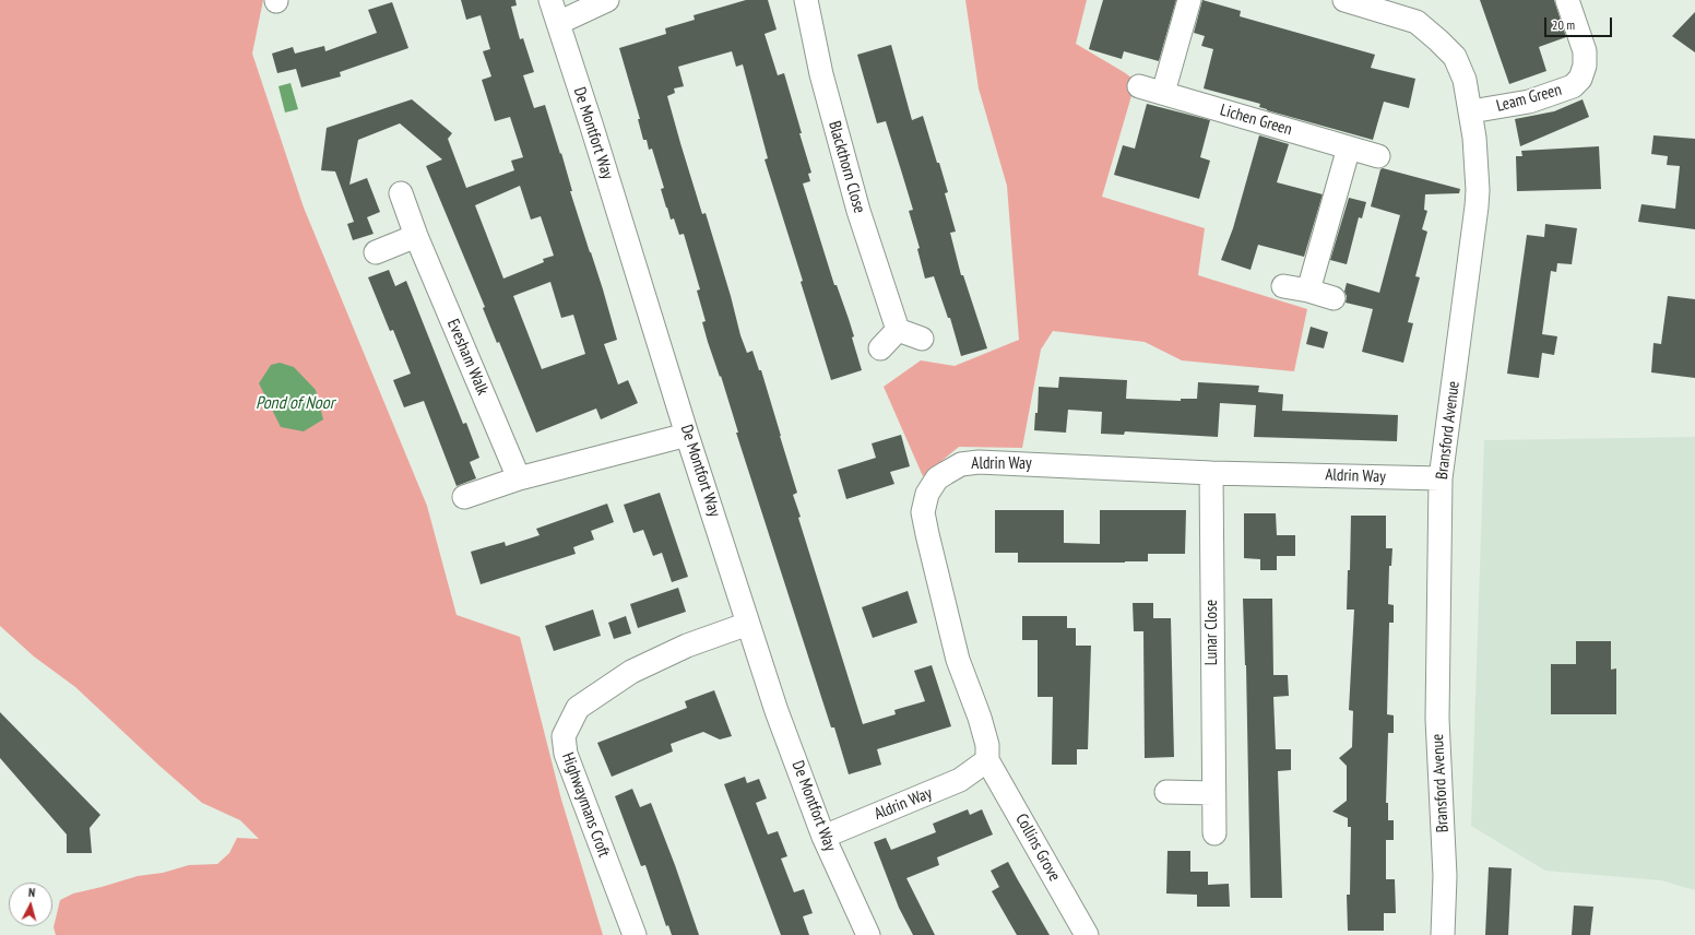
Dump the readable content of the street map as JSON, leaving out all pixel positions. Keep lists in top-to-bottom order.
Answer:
{
  "streets": {
    "street": [
      "Leam Green",
      "Lichen Green",
      "De Montfort Way",
      "Blackthorn Close",
      "Evesham Walk",
      "Bransford Avenue",
      "Aldrin Way",
      "Lunar Close",
      "Highwaymans Croft",
      "Collins Grove"
    ]
  },
  "crossings": [
    ["Leam Green", "Bransford Avenue"],
    ["De Montfort Way", "Aldrin Way"],
    ["De Montfort Way", "Highwaymans Croft"],
    ["Bransford Avenue", "Aldrin Way"],
    ["Aldrin Way", "Lunar Close"],
    ["Aldrin Way", "Collins Grove"]
  ],
  "water": ["Pond of Noor"],
  "scale_bar": "20 m",
  "north": "top"
}
